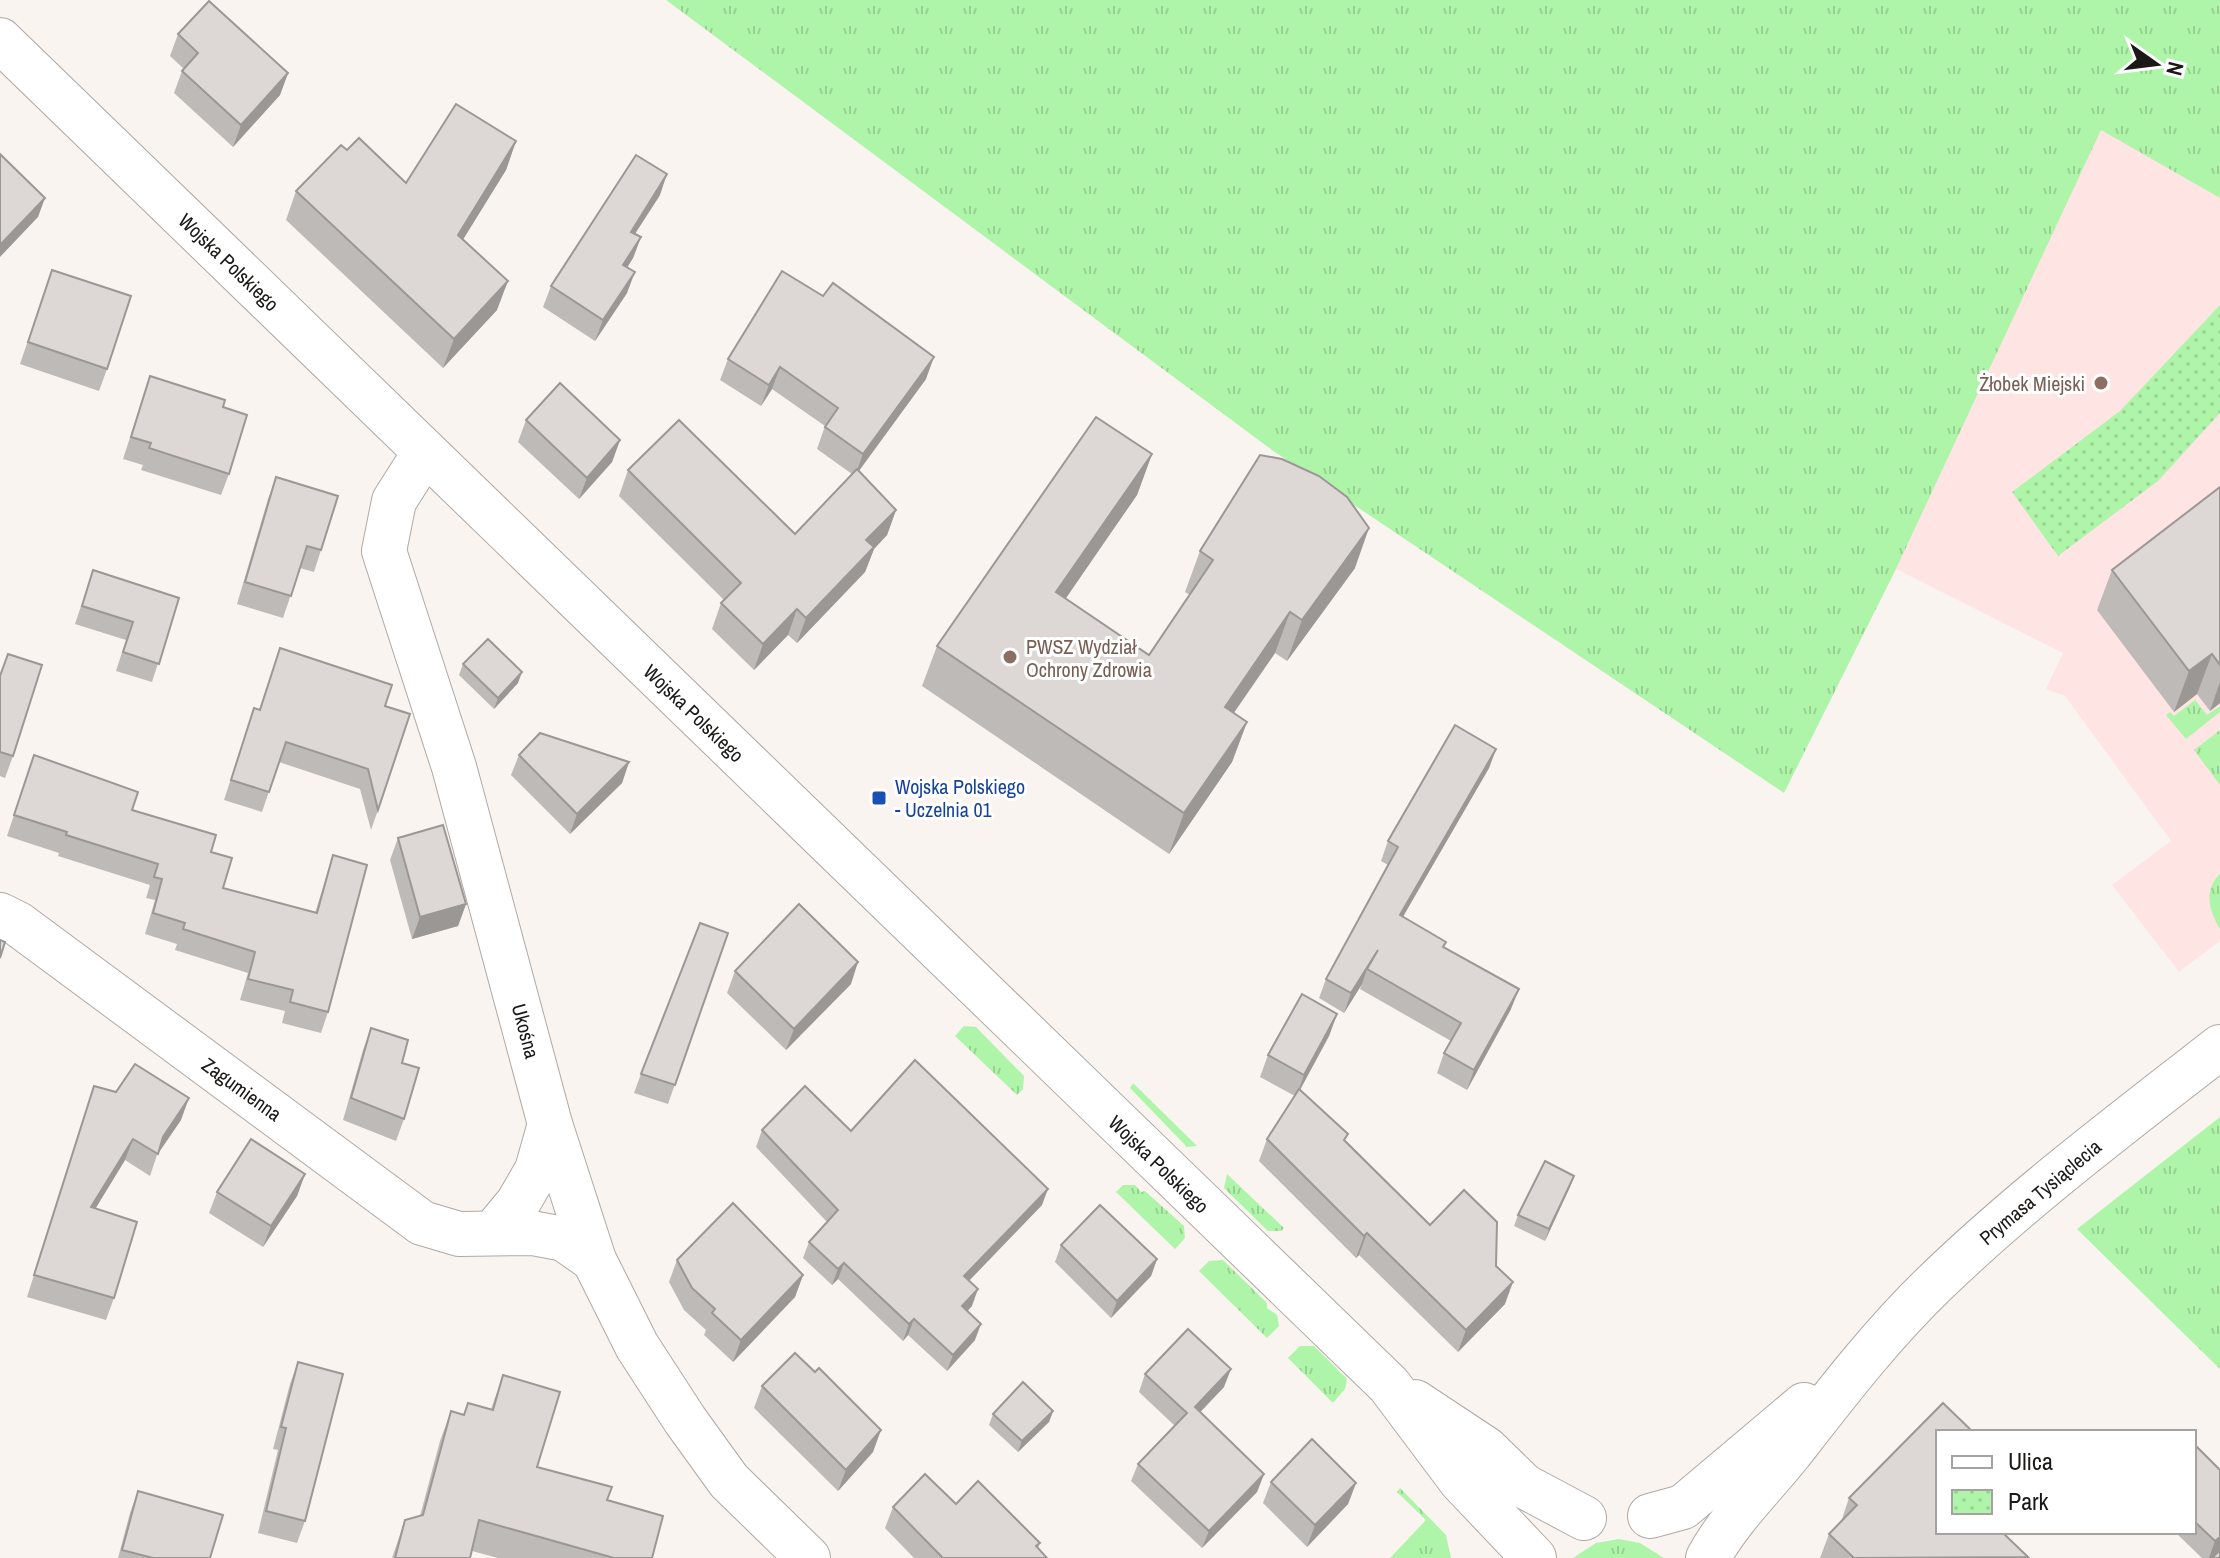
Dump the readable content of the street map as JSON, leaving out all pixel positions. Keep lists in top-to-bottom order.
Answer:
{
  "streets": {
    "street": [
      "Wojska Polskiego",
      "Ukośna",
      "Zagumienna",
      "Prymasa Tysiąclecia"
    ]
  },
  "crossings": [
    ["Wojska Polskiego", "Ukośna"],
    ["Ukośna", "Zagumienna"]
  ],
  "places": {
    "other": ["Żłobek Miejski", "PWSZ Wydział Ochrony Zdrowia"],
    "transit": ["Wojska Polskiego - Uczelnia 01"]
  },
  "legend": ["Ulica", "Park"],
  "north": "right"
}
